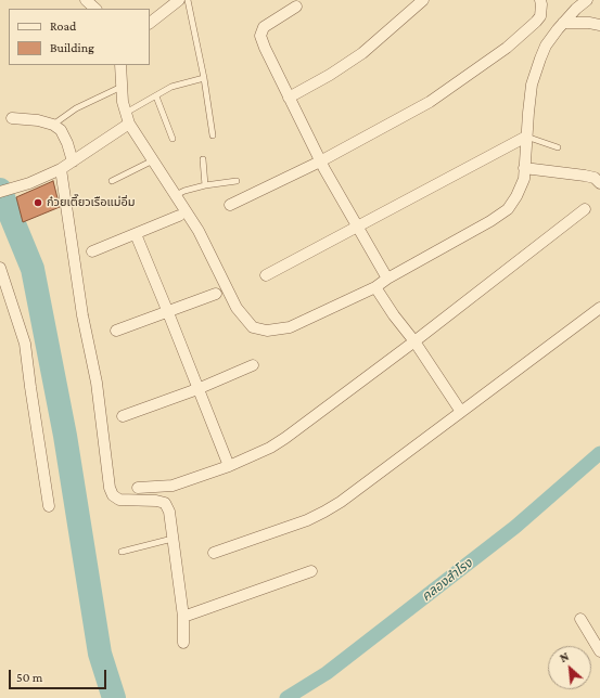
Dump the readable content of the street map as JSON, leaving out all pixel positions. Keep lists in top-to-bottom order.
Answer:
{
  "water": ["คลองสำโรง"],
  "places": ["ก๋วยเตี๊ยวเรือแม่อิ่ม"],
  "legend": ["Road", "Building"],
  "scale_bar": "50 m",
  "north": "top left"
}
